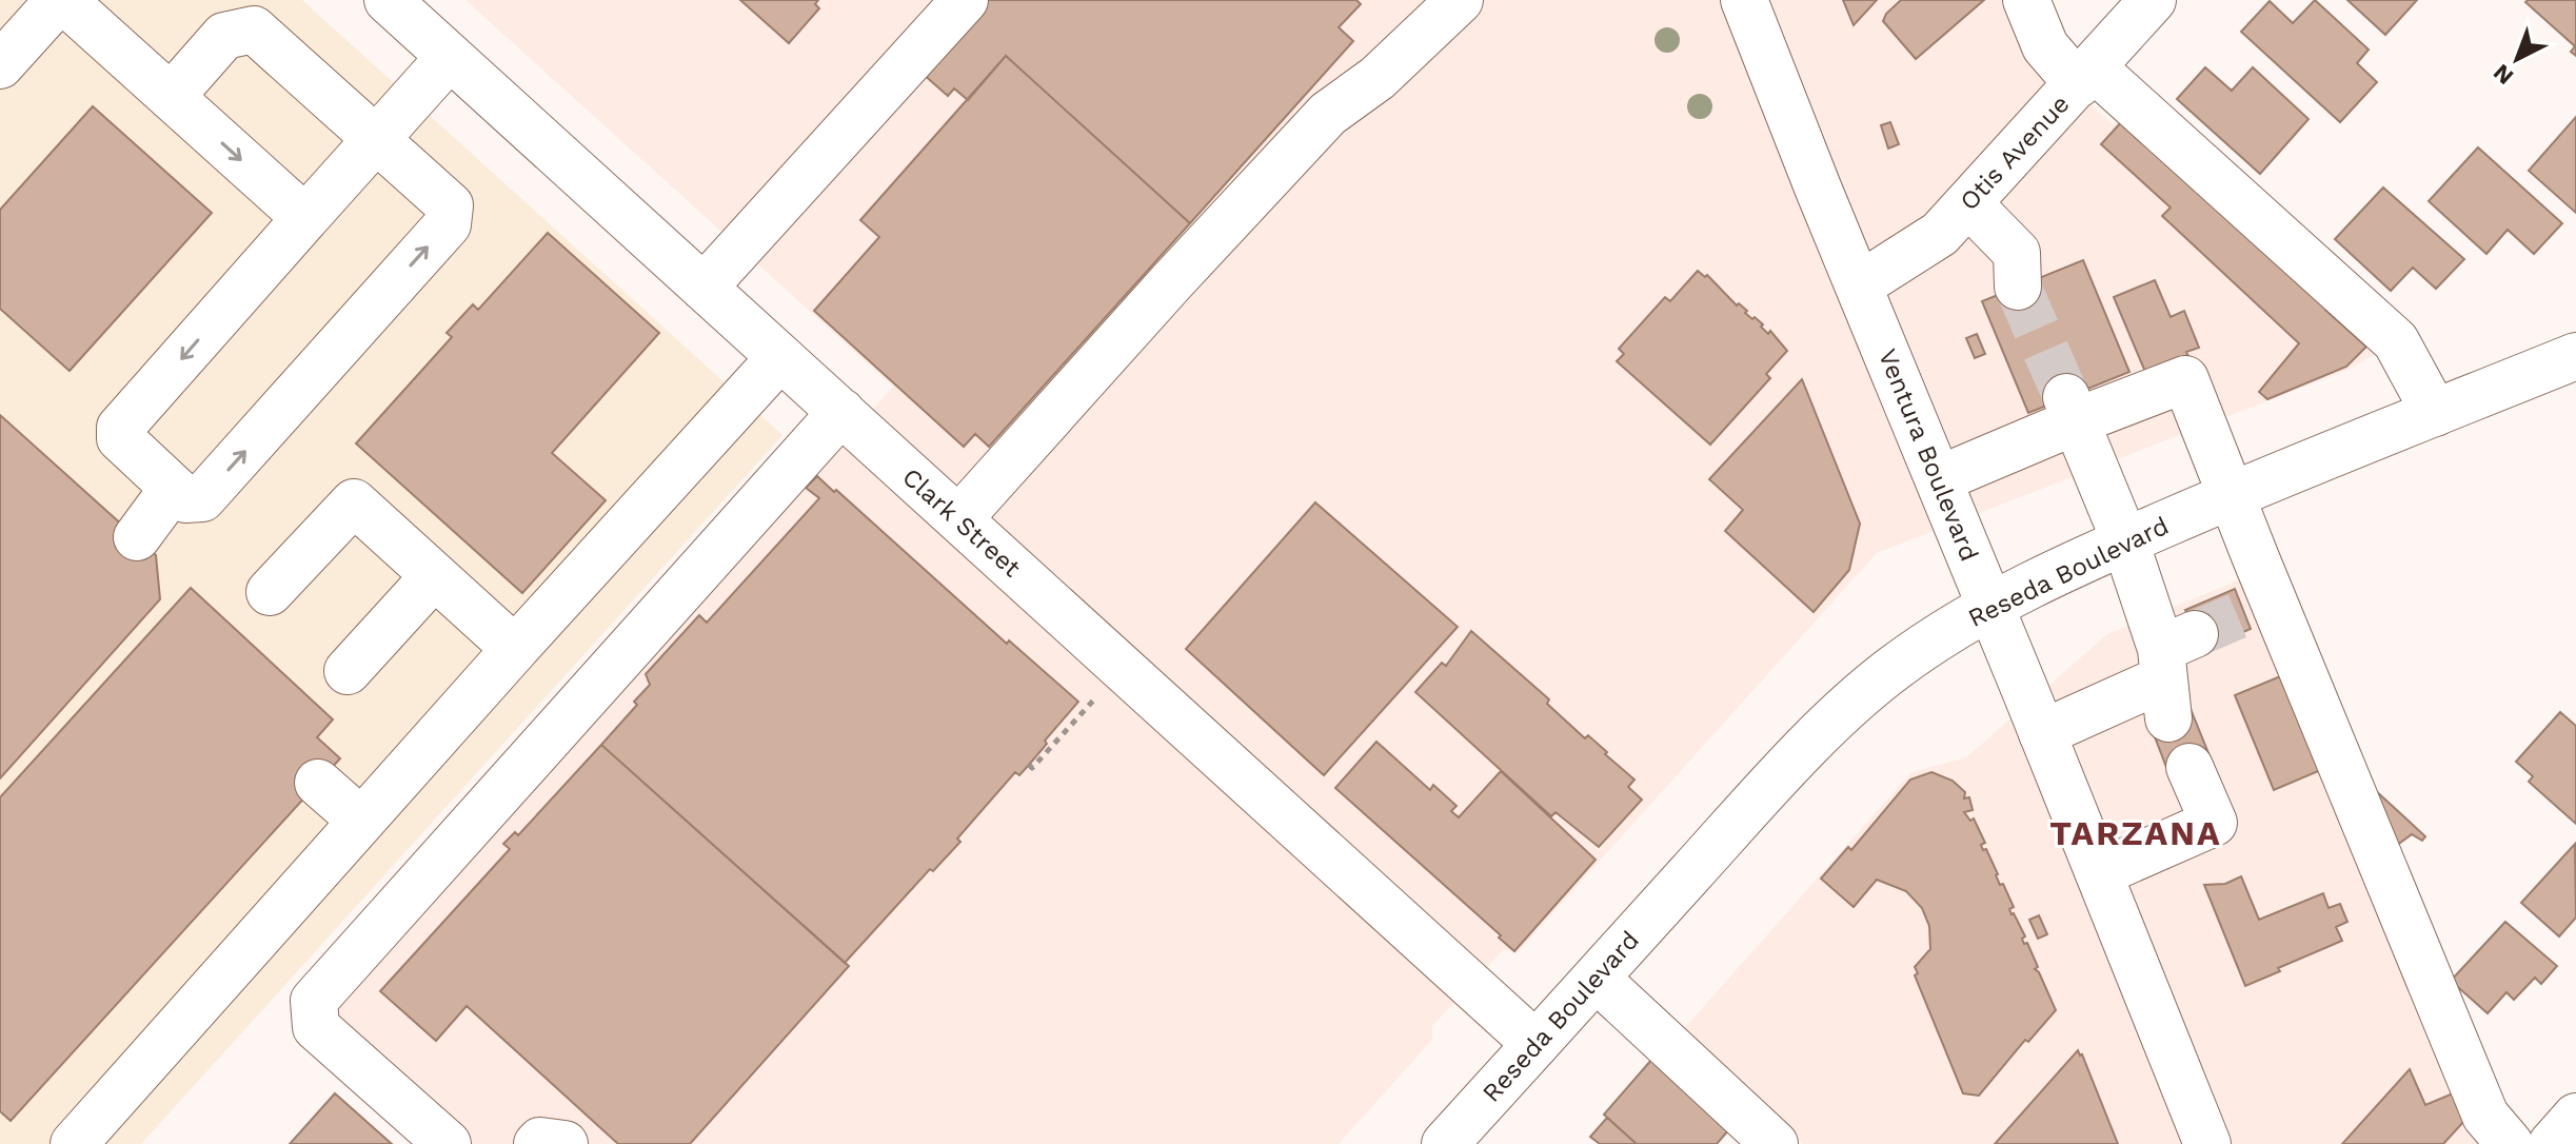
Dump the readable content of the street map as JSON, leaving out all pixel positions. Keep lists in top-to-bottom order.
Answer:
{
  "streets": {
    "main road": [
      "Otis Avenue",
      "Ventura Boulevard",
      "Clark Street",
      "Reseda Boulevard"
    ]
  },
  "crossings": [
    ["Otis Avenue", "Ventura Boulevard"],
    ["Ventura Boulevard", "Reseda Boulevard"],
    ["Clark Street", "Reseda Boulevard"]
  ],
  "districts": ["TARZANA"],
  "north": "bottom left"
}
